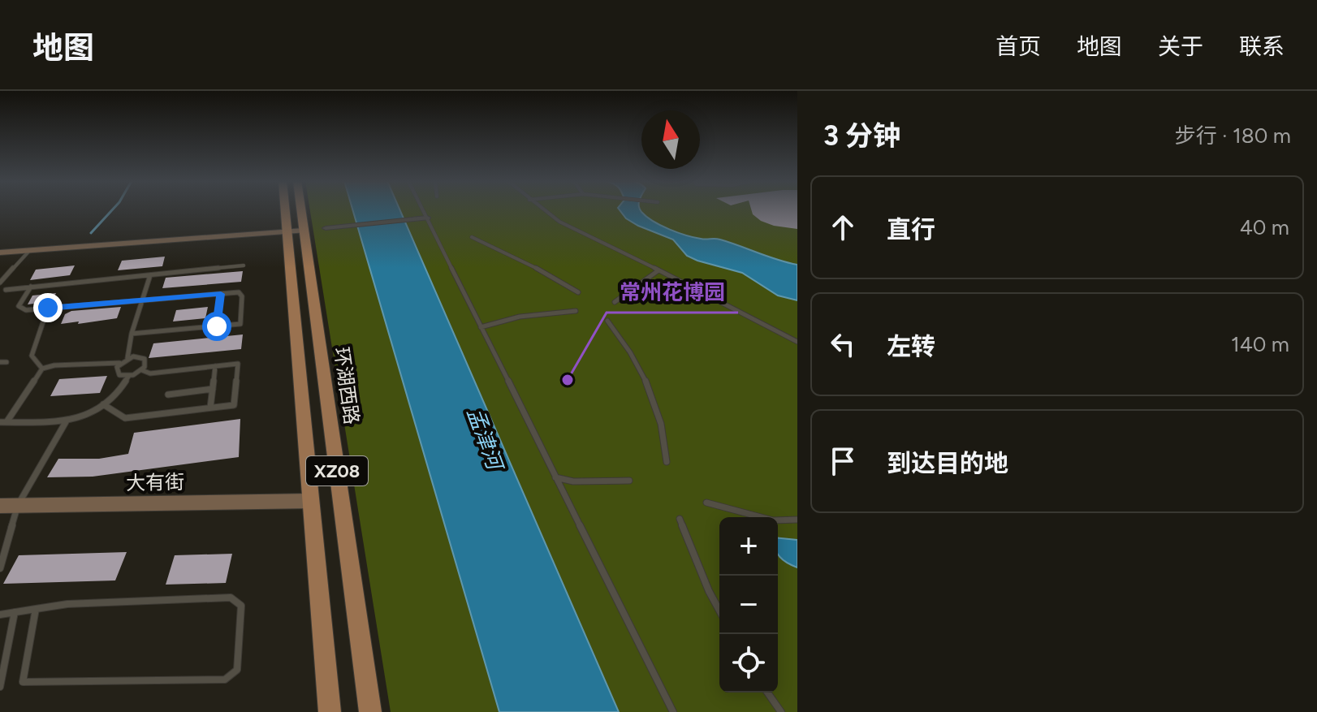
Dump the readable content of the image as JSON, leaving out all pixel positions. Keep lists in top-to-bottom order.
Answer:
{
  "streets": {
    "main road": ["环湖西路", "XZ08"],
    "street": ["大有街"]
  },
  "crossings": [
    ["环湖西路", "大有街"]
  ],
  "water": ["孟津河"],
  "places": ["常州花博园"],
  "north": "top",
  "page": {
    "header": "地图",
    "nav": [
      "首页",
      "地图",
      "关于",
      "联系"
    ],
    "heading": ["3 分钟", "步行 · 180 m"],
    "list": [
      ["直行", "40 m"],
      ["左转", "140 m"],
      "到达目的地"
    ],
    "map_buttons": ["+", "−"]
  }
}
